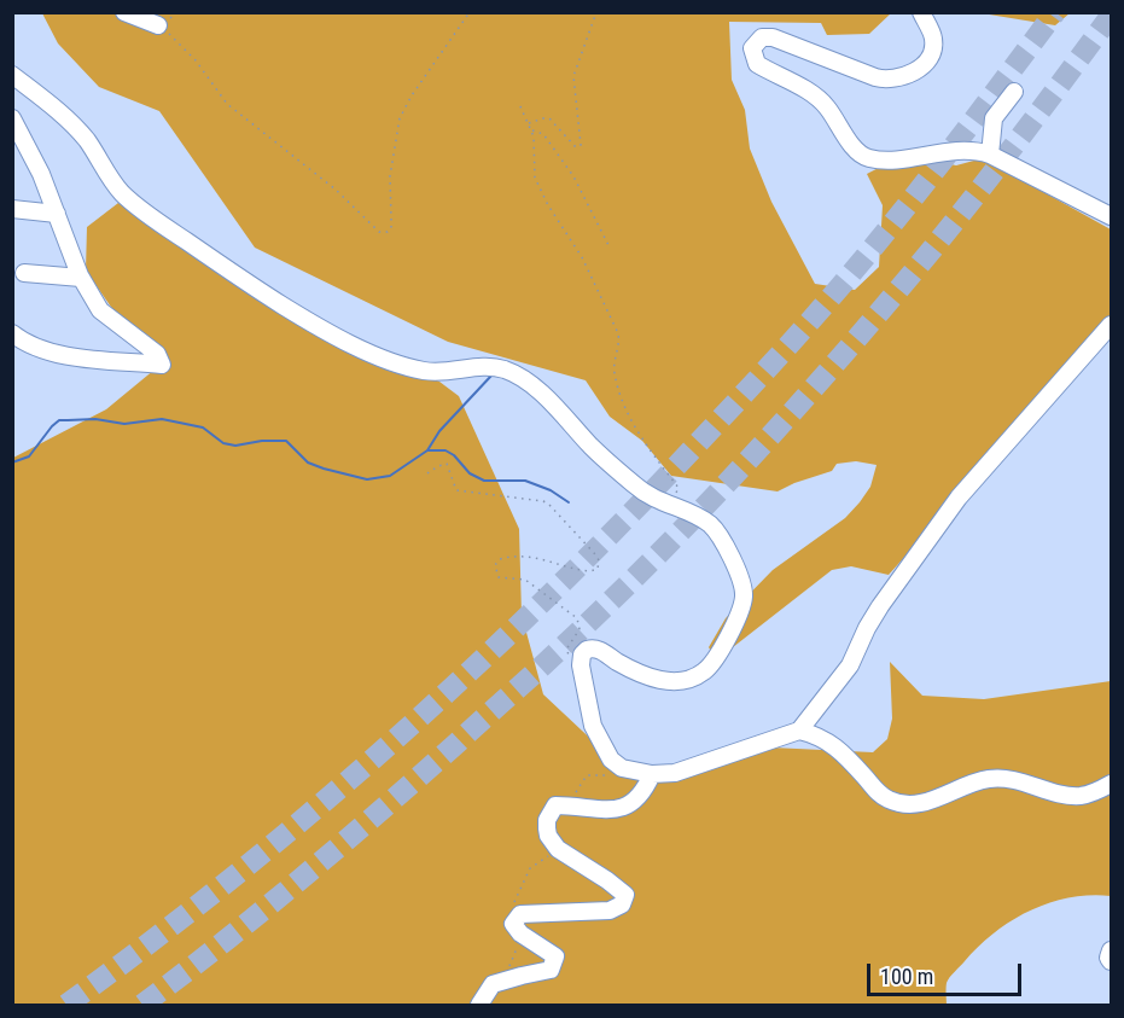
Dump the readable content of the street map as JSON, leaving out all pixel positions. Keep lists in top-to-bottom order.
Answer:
{
  "scale_bar": "100 m"
}
